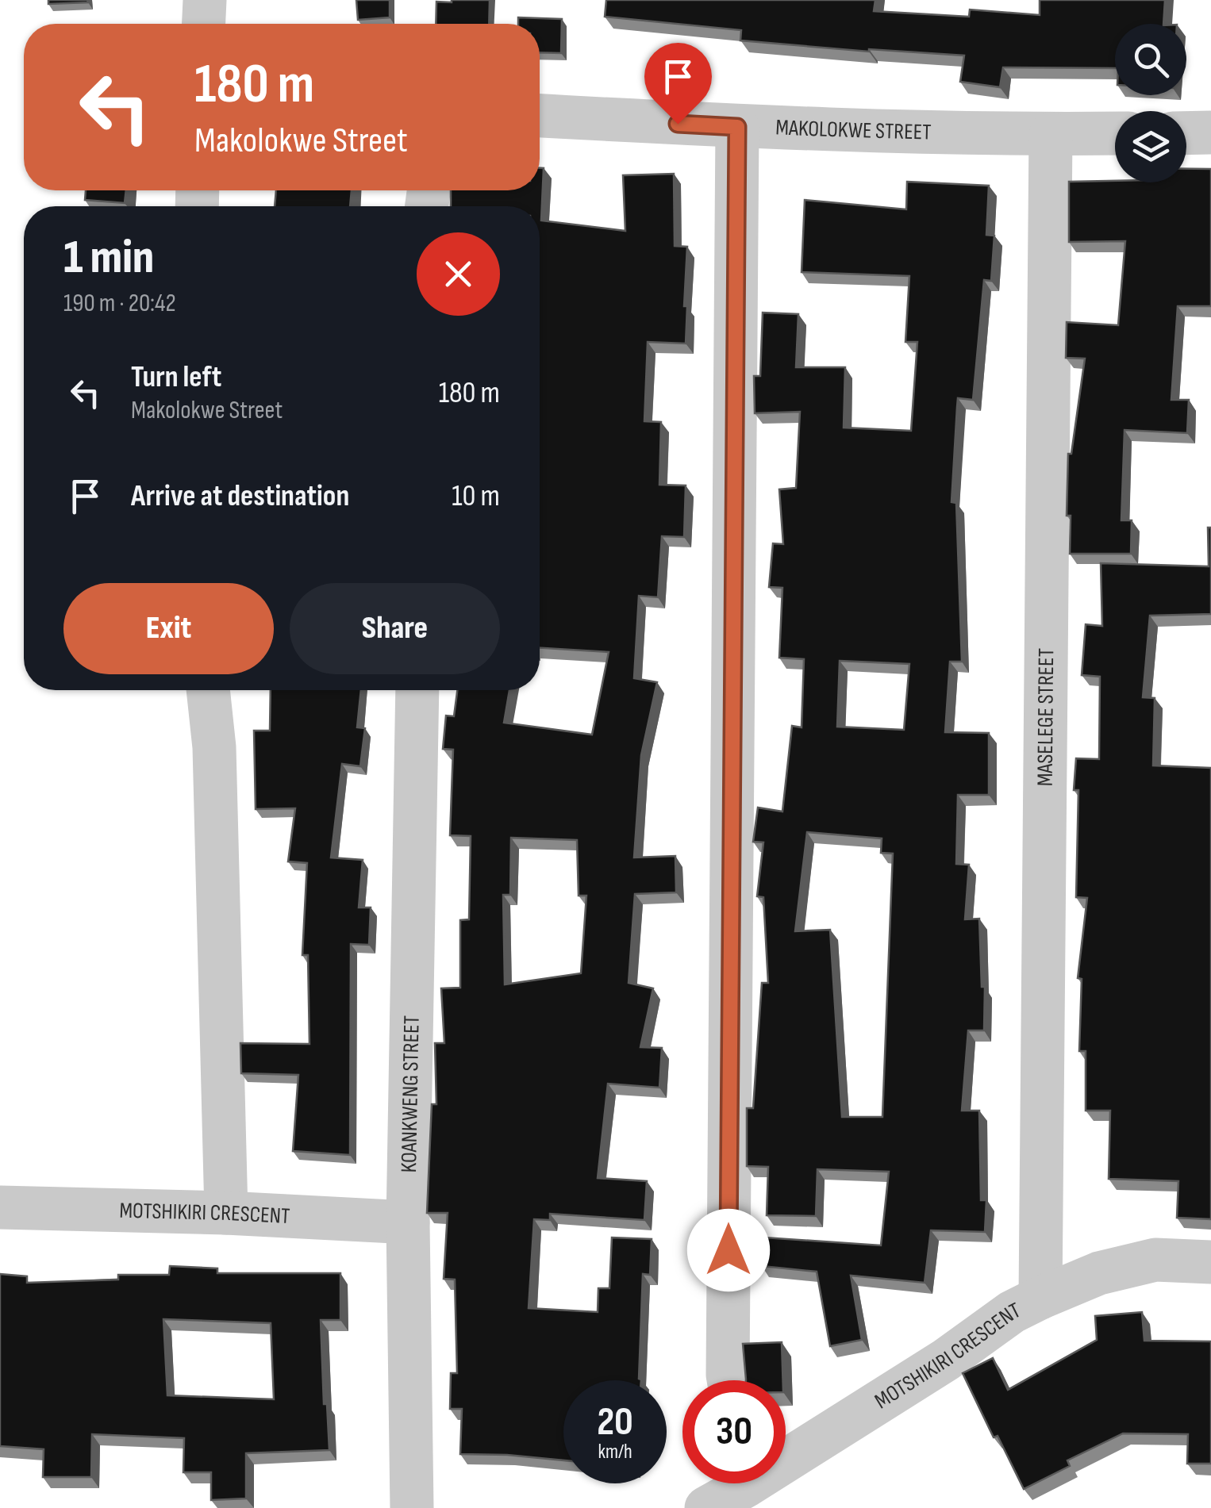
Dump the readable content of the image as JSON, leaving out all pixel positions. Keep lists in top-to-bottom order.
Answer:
{
  "streets": {
    "street": [
      "MAKOLOKWE STREET",
      "MASELEGE STREET",
      "KOANKWENG STREET",
      "MOTSHIKIRI CRESCENT"
    ]
  },
  "crossings": [
    ["MAKOLOKWE STREET", "MASELEGE STREET"],
    ["MASELEGE STREET", "MOTSHIKIRI CRESCENT"],
    ["KOANKWENG STREET", "MOTSHIKIRI CRESCENT"]
  ],
  "page": {
    "turn": ["180 m", "Makolokwe Street"],
    "heading": ["1 min", "190 m · 20:42"],
    "list": [
      {
        "name": "Turn left",
        "note": "Makolokwe Street",
        "value": "180 m"
      },
      {
        "name": "Arrive at destination",
        "value": "10 m"
      }
    ],
    "buttons": ["Exit", "Share"],
    "speed": "20 km/h",
    "limit": "30"
  }
}
